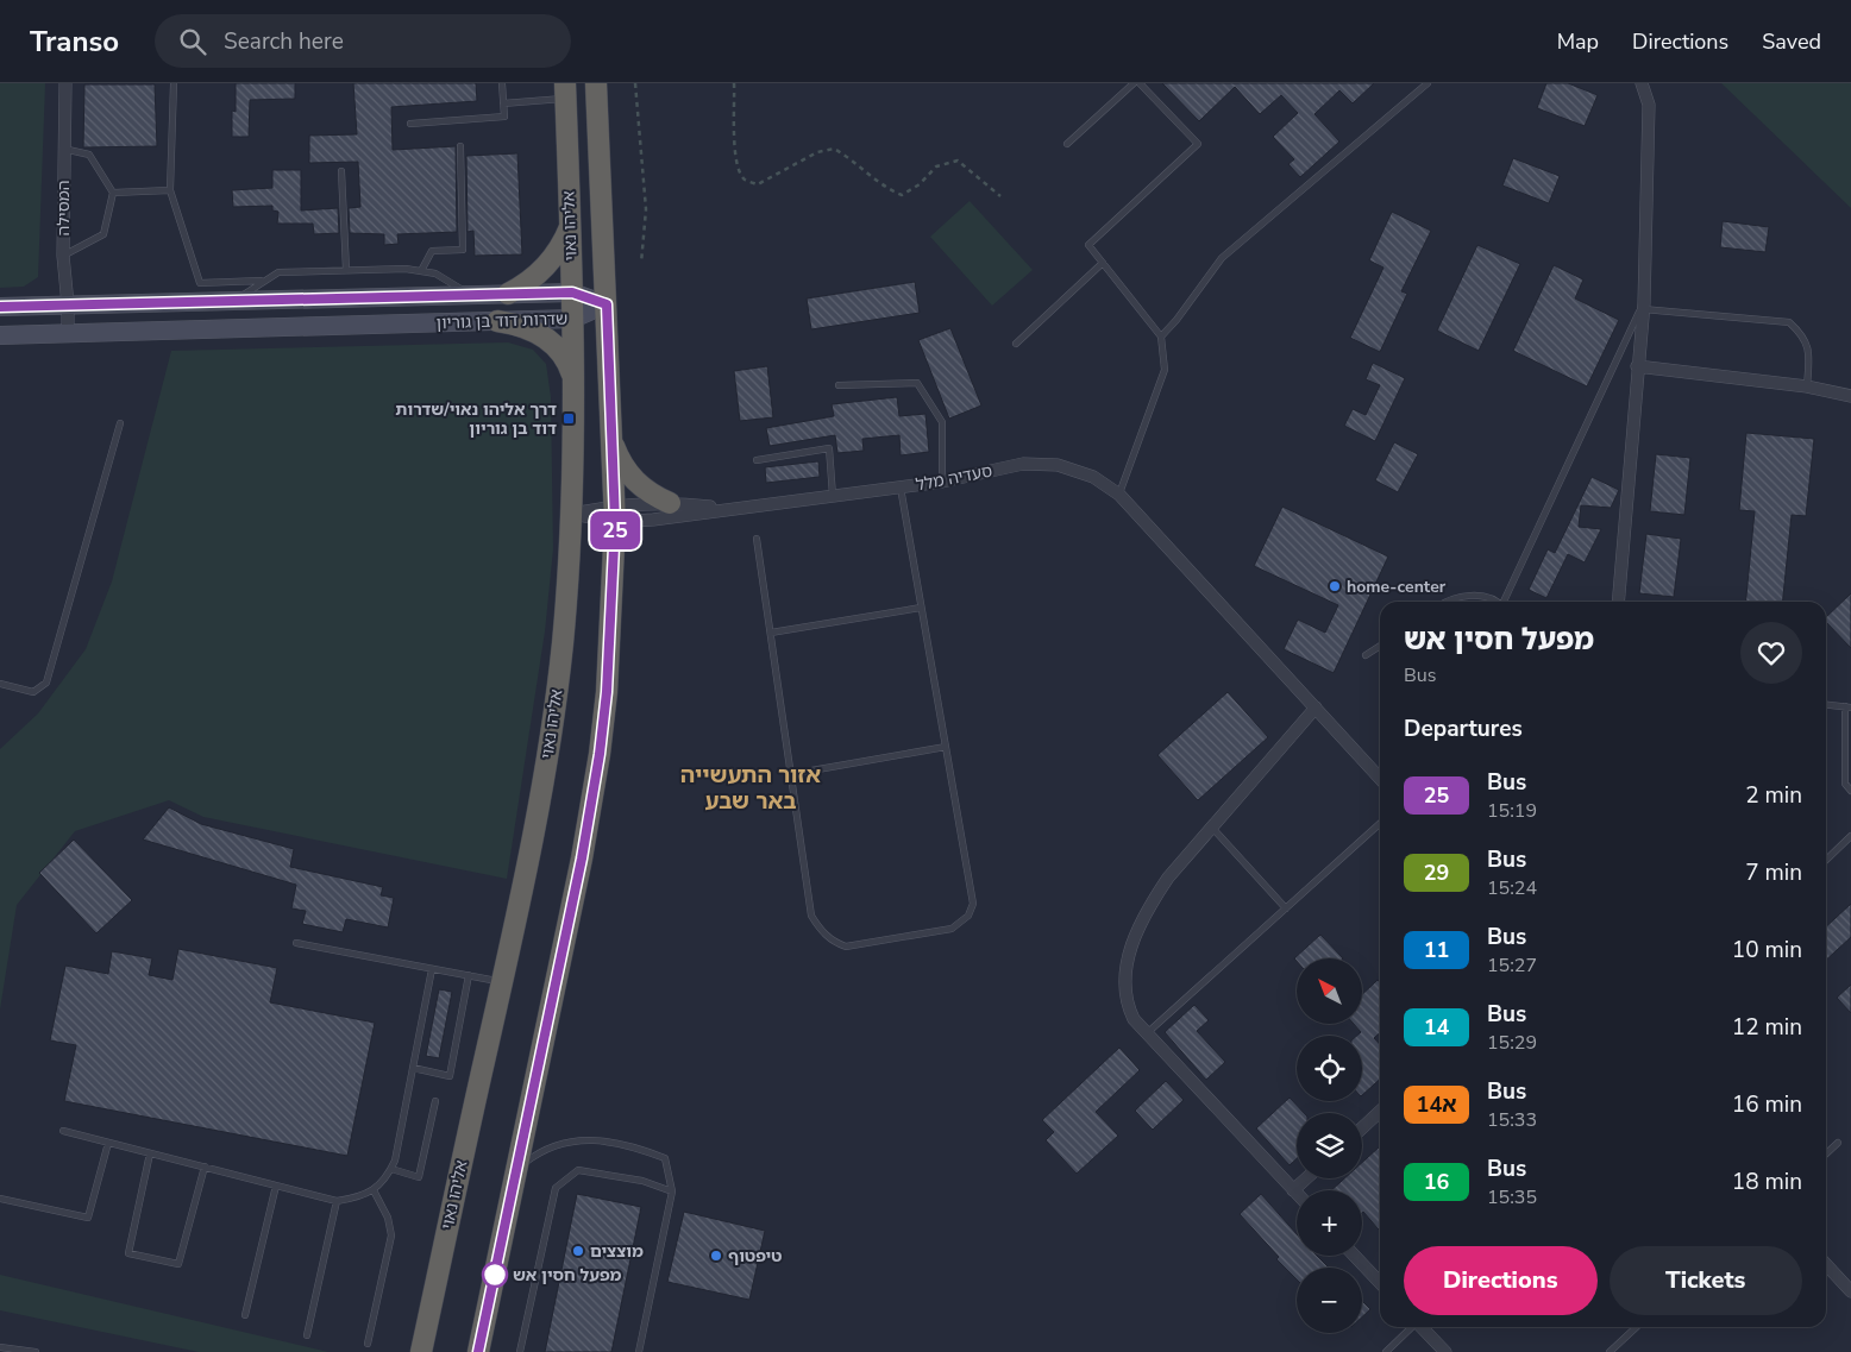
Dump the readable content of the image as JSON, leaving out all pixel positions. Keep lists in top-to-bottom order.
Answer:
{
  "streets": {
    "highway": ["אליהו נאוי"],
    "main road": ["שדרות דוד בן גוריון"],
    "street": ["המסילה", "סעדיה מלל"]
  },
  "crossings": [
    ["המסילה", "שדרות דוד בן גוריון"],
    ["אליהו נאוי", "שדרות דוד בן גוריון"],
    ["אליהו נאוי", "סעדיה מלל"]
  ],
  "districts": ["אזור התעשייה באר שבע"],
  "places": {
    "transit": ["דרך אליהו נאוי/שדרות דוד בן גוריון"],
    "other": [
      "home-center",
      "מוצצים",
      "טיפטוף",
      "מפעל חסין אש"
    ]
  },
  "lines": ["bus line 25"],
  "north": "top left",
  "page": {
    "header": "Transo",
    "search": "Search here",
    "nav": ["Map", "Directions", "Saved"],
    "on_map": "25",
    "heading": [
      ["מפעל חסין אש", "Bus"],
      "Departures"
    ],
    "list": [
      {
        "mark": "25",
        "name": "Bus",
        "note": "15:19",
        "value": "2 min"
      },
      {
        "mark": "29",
        "name": "Bus",
        "note": "15:24",
        "value": "7 min"
      },
      {
        "mark": "11",
        "name": "Bus",
        "note": "15:27",
        "value": "10 min"
      },
      {
        "mark": "14",
        "name": "Bus",
        "note": "15:29",
        "value": "12 min"
      },
      {
        "mark": "14א",
        "name": "Bus",
        "note": "15:33",
        "value": "16 min"
      },
      {
        "mark": "16",
        "name": "Bus",
        "note": "15:35",
        "value": "18 min"
      }
    ],
    "map_buttons": ["+", "−"],
    "buttons": ["Directions", "Tickets"]
  }
}
